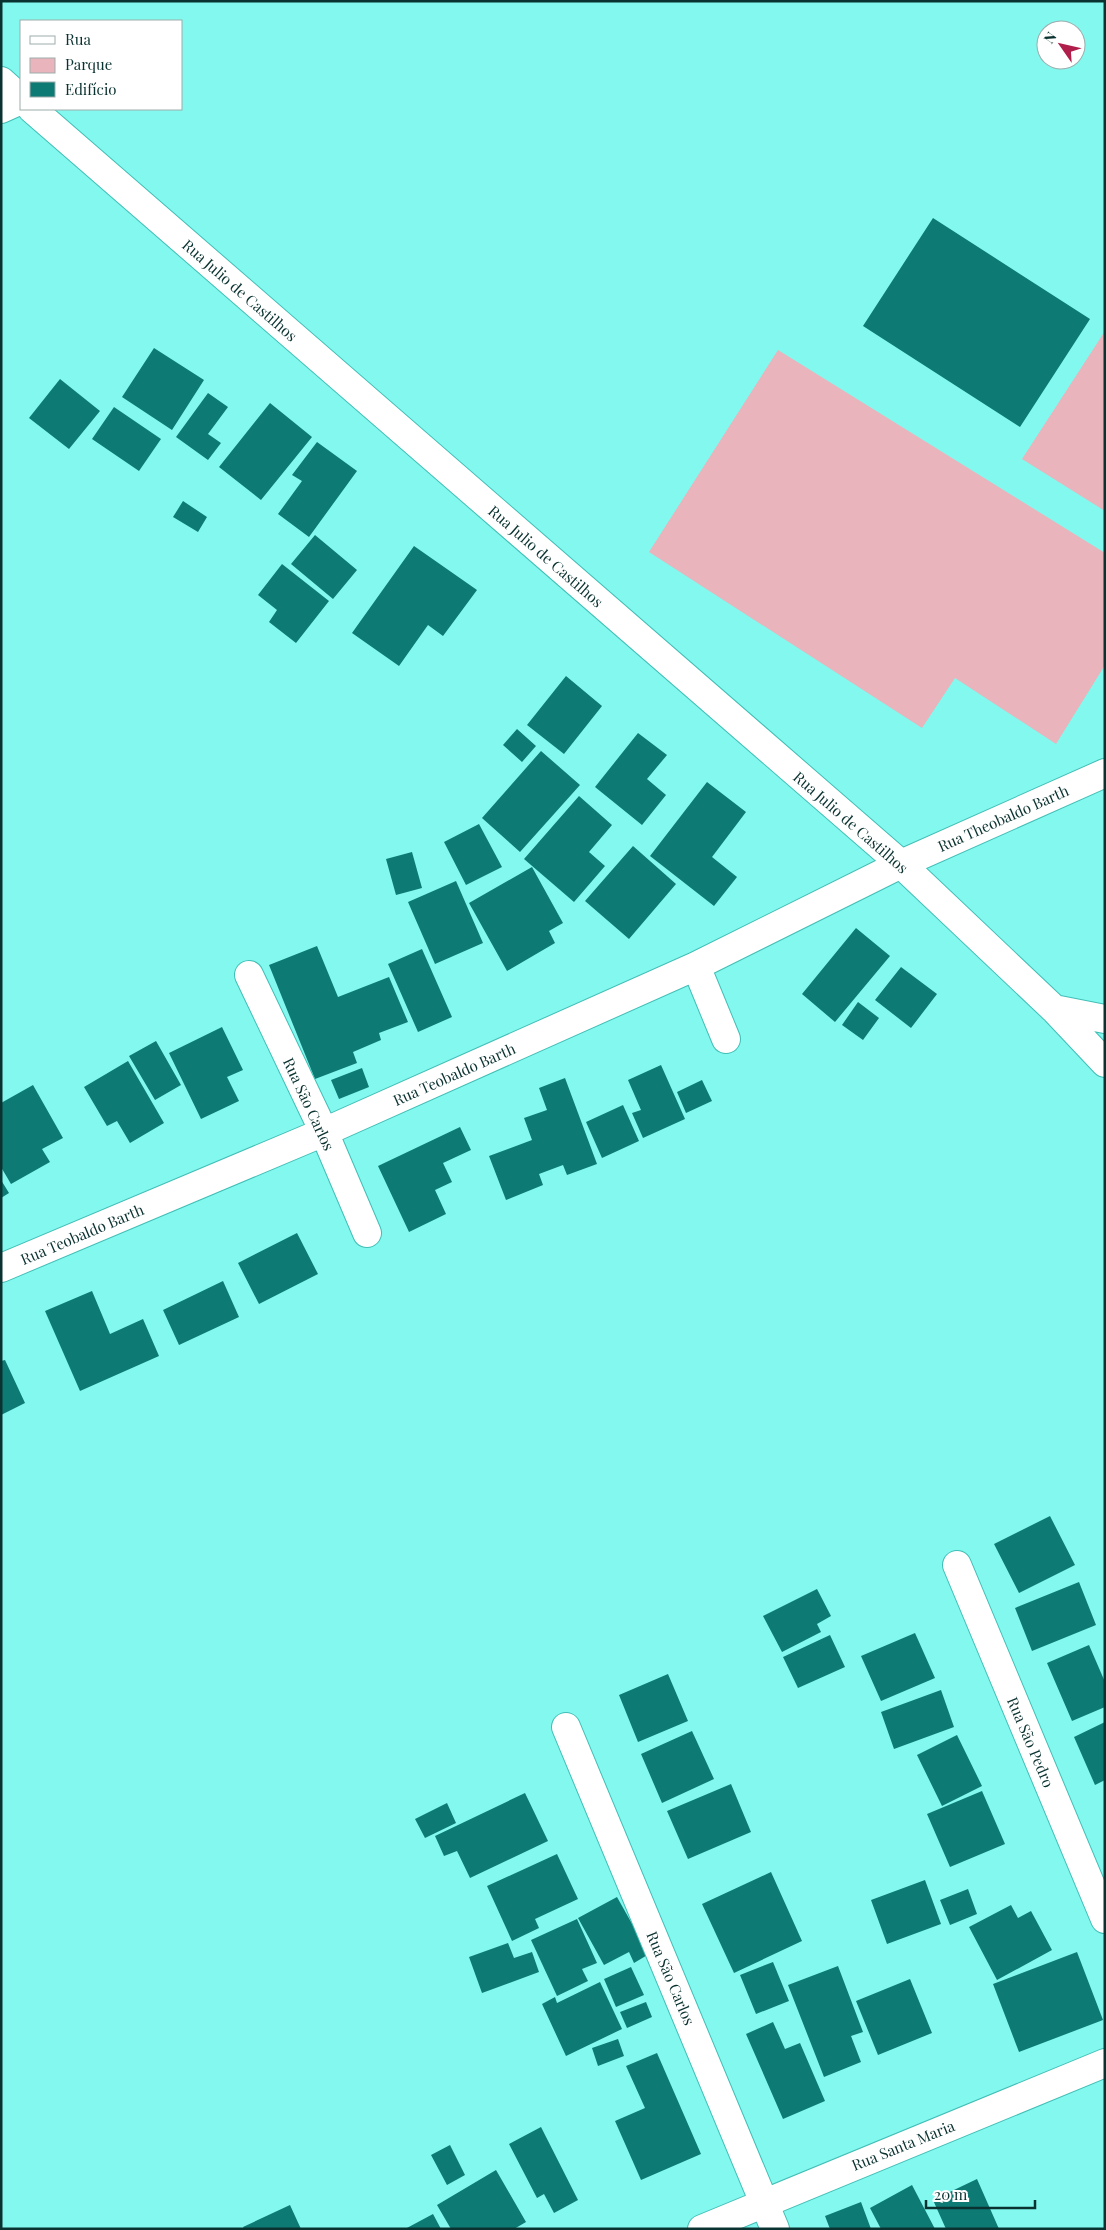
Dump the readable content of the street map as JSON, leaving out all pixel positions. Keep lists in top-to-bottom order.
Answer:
{
  "streets": {
    "street": [
      "Rua Julio de Castilhos",
      "Rua Theobaldo Barth",
      "Rua Teobaldo Barth",
      "Rua São Carlos",
      "Rua São Pedro",
      "Rua Santa Maria"
    ]
  },
  "crossings": [
    ["Rua Julio de Castilhos", "Rua Theobaldo Barth"],
    ["Rua Julio de Castilhos", "Rua Teobaldo Barth"],
    ["Rua Theobaldo Barth", "Rua Teobaldo Barth"],
    ["Rua Teobaldo Barth", "Rua São Carlos"],
    ["Rua São Carlos", "Rua Santa Maria"]
  ],
  "legend": ["Rua", "Parque", "Edifício"],
  "scale_bar": "20 m",
  "north": "top left"
}
